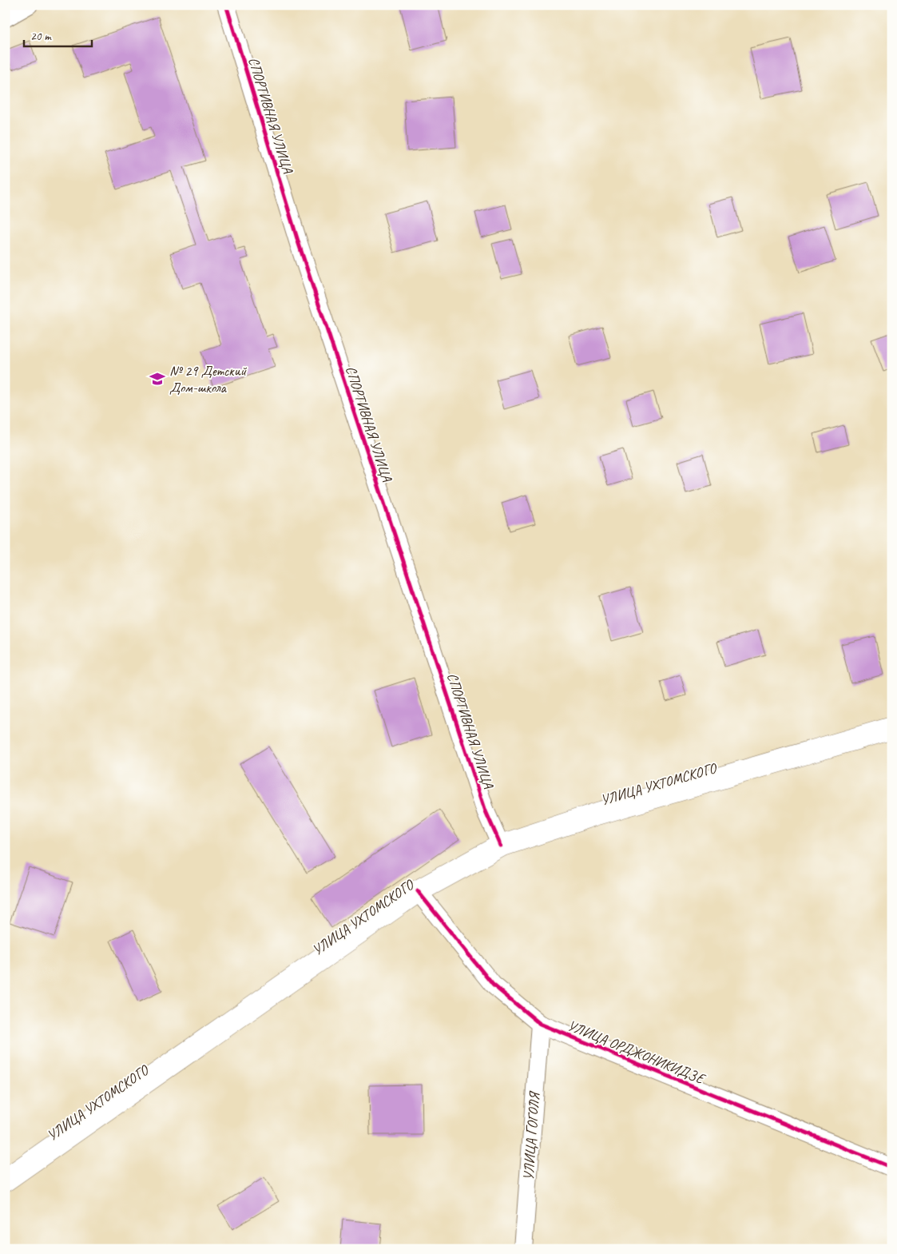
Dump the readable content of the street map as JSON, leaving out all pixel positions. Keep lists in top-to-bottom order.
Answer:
{
  "streets": {
    "main road": ["УЛИЦА УХТОМСКОГО"],
    "street": ["СПОРТИВНАЯ УЛИЦА", "УЛИЦА ОРДЖОНИКИДЗЕ", "УЛИЦА ГОГОЛЯ"]
  },
  "crossings": [
    ["СПОРТИВНАЯ УЛИЦА", "УЛИЦА УХТОМСКОГО"],
    ["УЛИЦА УХТОМСКОГО", "УЛИЦА ОРДЖОНИКИДЗЕ"],
    ["УЛИЦА ОРДЖОНИКИДЗЕ", "УЛИЦА ГОГОЛЯ"]
  ],
  "places": {
    "school or university": ["№ 29 Детский Дом-школа"]
  },
  "scale_bar": "20 m"
}
